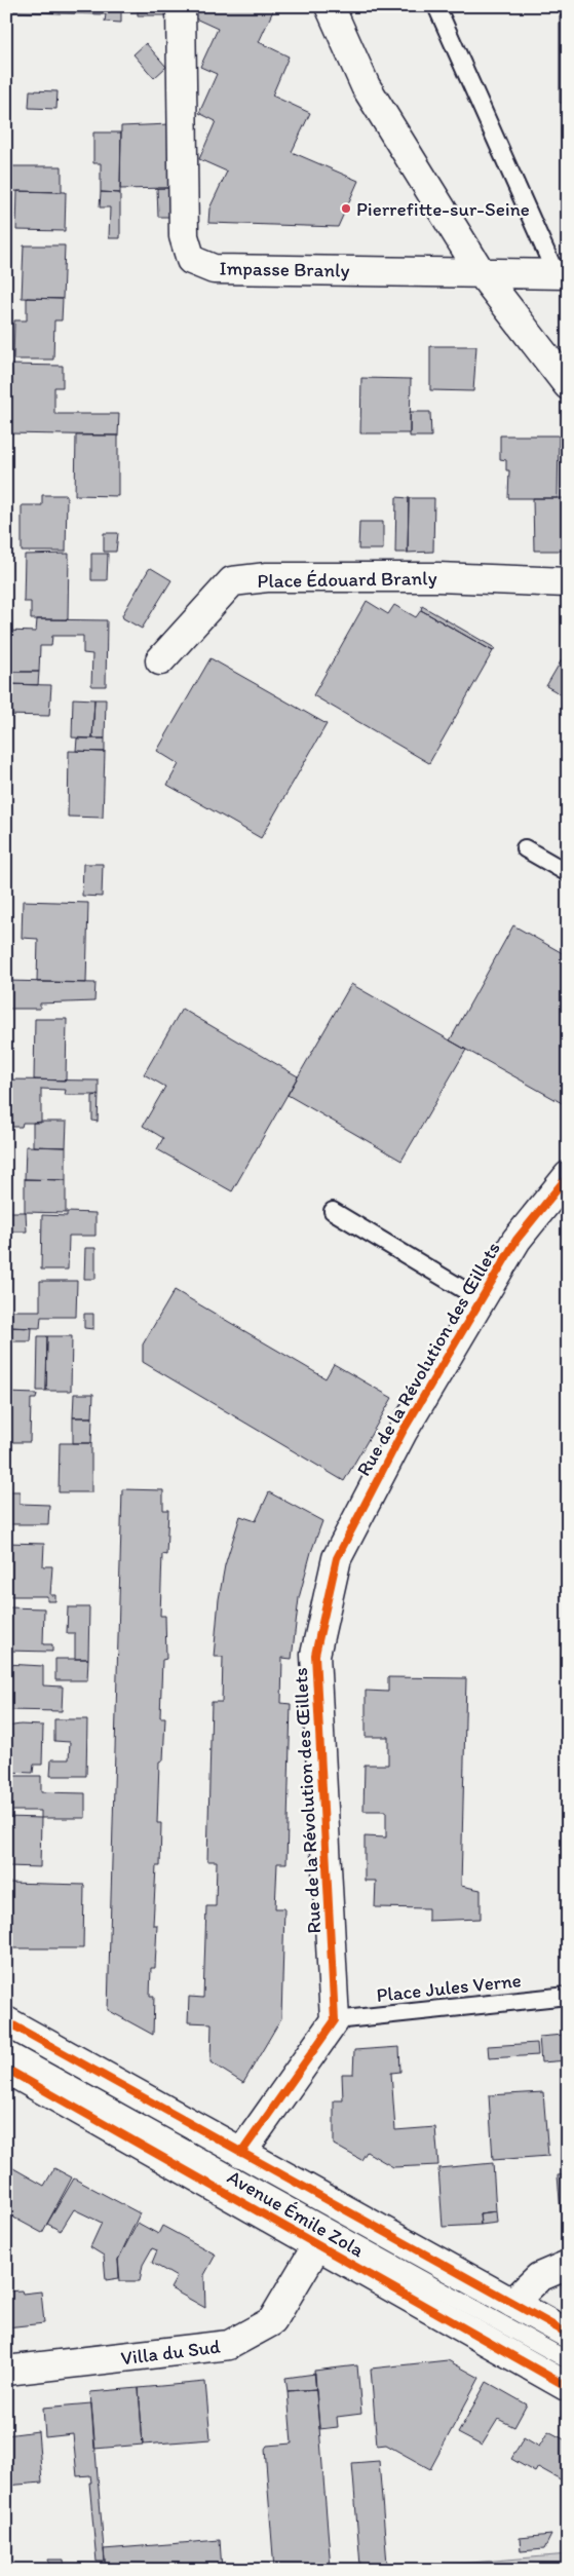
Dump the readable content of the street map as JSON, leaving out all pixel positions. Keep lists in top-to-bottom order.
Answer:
{
  "streets": {
    "street": [
      "Impasse Branly",
      "Place Édouard Branly",
      "Rue de la Révolution des Œillets",
      "Avenue Émile Zola",
      "Villa du Sud"
    ],
    "lane": ["Place Jules Verne"]
  },
  "crossings": [
    ["Rue de la Révolution des Œillets", "Place Jules Verne"],
    ["Avenue Émile Zola", "Villa du Sud"]
  ],
  "places": ["Pierrefitte-sur-Seine"]
}
